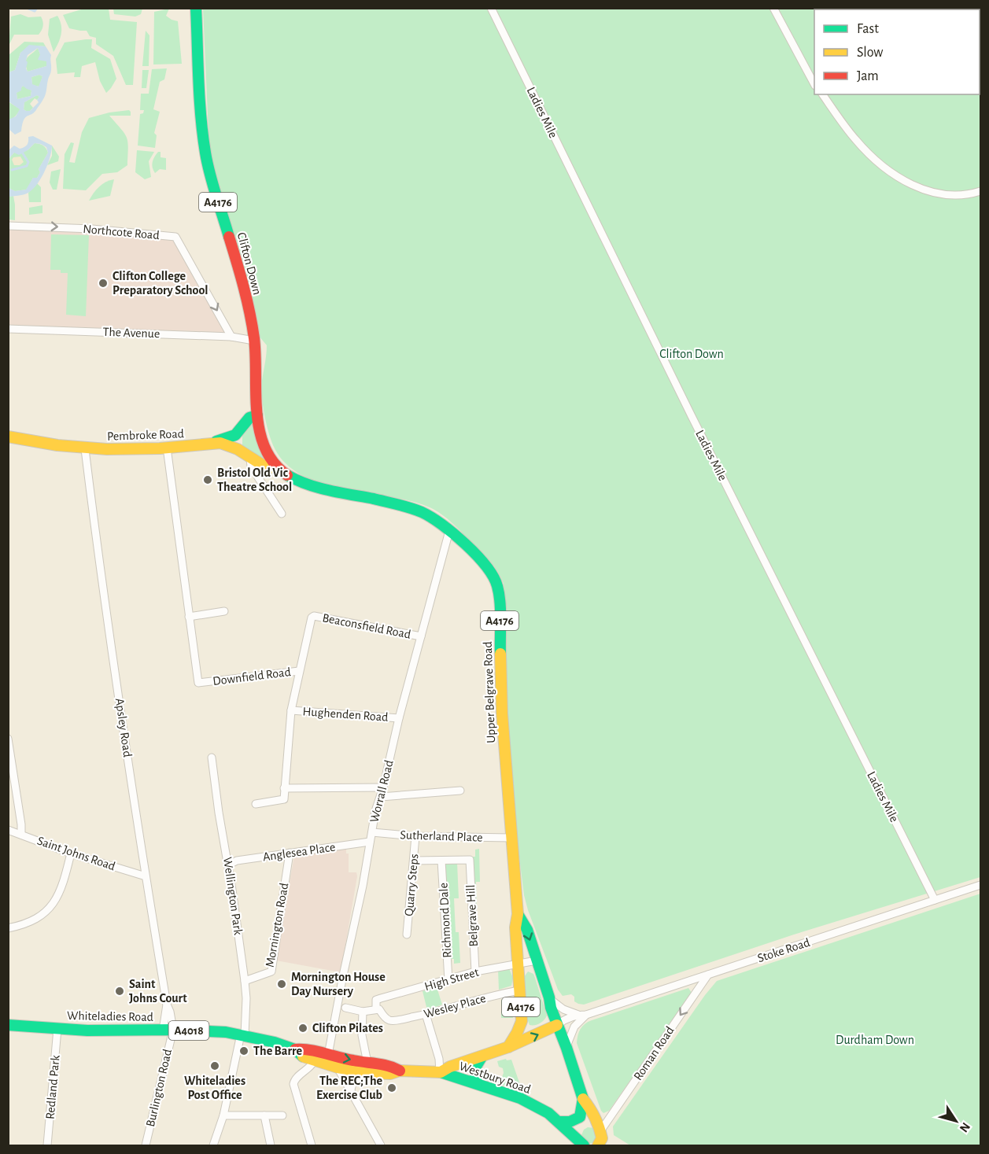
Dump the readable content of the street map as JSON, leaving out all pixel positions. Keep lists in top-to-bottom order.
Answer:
{
  "streets": {
    "main road": [
      "A4176",
      "Clifton Down",
      "Pembroke Road",
      "Upper Belgrave Road",
      "Whiteladies Road",
      "A4018",
      "Westbury Road"
    ],
    "street": [
      "Ladies Mile",
      "Northcote Road",
      "The Avenue",
      "Beaconsfield Road",
      "Downfield Road",
      "Hughenden Road",
      "Apsley Road",
      "Worrall Road",
      "Sutherland Place",
      "Anglesea Place",
      "Saint Johns Road",
      "Quarry Steps",
      "Wellington Park",
      "Belgrave Hill",
      "Richmond Dale",
      "Mornington Road",
      "Stoke Road",
      "High Street",
      "Wesley Place",
      "Roman Road",
      "Redland Park",
      "Burlington Road"
    ]
  },
  "crossings": [
    ["Ladies Mile", "Stoke Road"],
    ["A4176", "Clifton Down"],
    ["A4176", "Pembroke Road"],
    ["A4176", "Upper Belgrave Road"],
    ["Northcote Road", "The Avenue"],
    ["Clifton Down", "The Avenue"],
    ["Pembroke Road", "Downfield Road"],
    ["Pembroke Road", "Upper Belgrave Road"],
    ["Pembroke Road", "Apsley Road"],
    ["Beaconsfield Road", "Downfield Road"],
    ["Beaconsfield Road", "Worrall Road"],
    ["Downfield Road", "Hughenden Road"],
    ["Upper Belgrave Road", "Worrall Road"],
    ["Upper Belgrave Road", "Sutherland Place"],
    ["Upper Belgrave Road", "Stoke Road"],
    ["Upper Belgrave Road", "High Street"],
    ["Upper Belgrave Road", "Wesley Place"],
    ["Upper Belgrave Road", "Whiteladies Road"],
    ["Upper Belgrave Road", "Roman Road"],
    ["Hughenden Road", "Worrall Road"],
    ["Apsley Road", "Saint Johns Road"],
    ["Apsley Road", "Whiteladies Road"],
    ["Apsley Road", "Burlington Road"],
    ["Worrall Road", "Sutherland Place"],
    ["Worrall Road", "Anglesea Place"],
    ["Worrall Road", "Whiteladies Road"],
    ["Sutherland Place", "Quarry Steps"],
    ["Anglesea Place", "Wellington Park"],
    ["Anglesea Place", "Mornington Road"],
    ["Wellington Park", "Mornington Road"],
    ["Wellington Park", "Whiteladies Road"],
    ["Belgrave Hill", "Richmond Dale"],
    ["Belgrave Hill", "High Street"],
    ["Richmond Dale", "High Street"],
    ["Stoke Road", "Whiteladies Road"],
    ["Stoke Road", "Roman Road"],
    ["High Street", "Wesley Place"],
    ["Whiteladies Road", "Westbury Road"],
    ["Whiteladies Road", "Redland Park"],
    ["Whiteladies Road", "Burlington Road"]
  ],
  "one_way": ["Northcote Road", "Roman Road"],
  "parks": ["Clifton Down", "Durdham Down"],
  "places": [
    "Clifton College Preparatory School",
    "Bristol Old Vic Theatre School",
    "Mornington House Day Nursery",
    "Saint Johns Court",
    "Clifton Pilates",
    "The Barre",
    "Whiteladies Post Office",
    "The REC;The Exercise Club"
  ],
  "legend": ["Fast", "Slow", "Jam"],
  "north": "bottom right"
}
